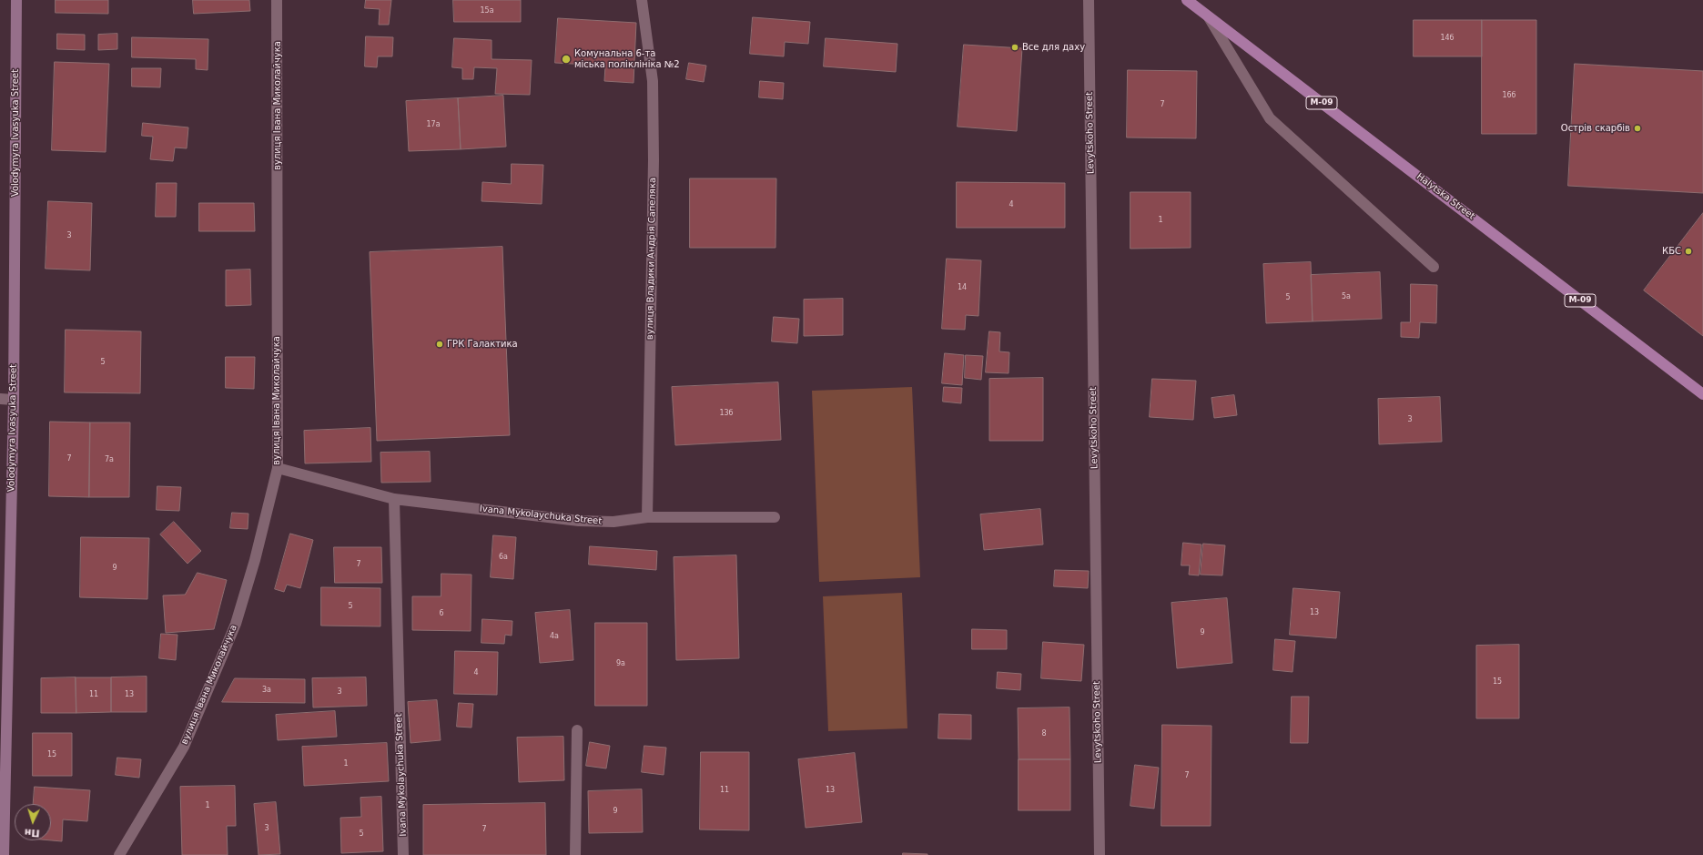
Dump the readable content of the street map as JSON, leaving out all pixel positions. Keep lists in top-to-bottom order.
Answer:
{
  "streets": {
    "main road": ["М-09", "Volodymyra Ivasyuka Street", "Halytska Street"],
    "street": [
      "вулиця Івана Миколайчука",
      "Levytskoho Street",
      "вулиця Владики Андрія Сапеляка",
      "Ivana Mykolaychuka Street"
    ]
  },
  "crossings": [
    ["вулиця Івана Миколайчука", "Ivana Mykolaychuka Street"],
    ["вулиця Владики Андрія Сапеляка", "Ivana Mykolaychuka Street"]
  ],
  "places": [
    "Все для даху",
    "Комунальна 6-та міська поліклініка №2",
    "Острів скарбів",
    "КБС",
    "ГРК Галактика"
  ],
  "house_numbers": [
    "15а",
    "14б",
    "16б",
    "7",
    "17а",
    "4",
    "1",
    "3",
    "14",
    "5а",
    "5",
    "5",
    "13б",
    "3",
    "7",
    "7а",
    "6а",
    "7",
    "9",
    "5",
    "13",
    "6",
    "9",
    "4а",
    "9а",
    "4",
    "15",
    "3а",
    "3",
    "11",
    "13",
    "8",
    "15",
    "1",
    "7",
    "11",
    "13",
    "1",
    "9",
    "3",
    "7",
    "5"
  ],
  "north": "bottom"
}
